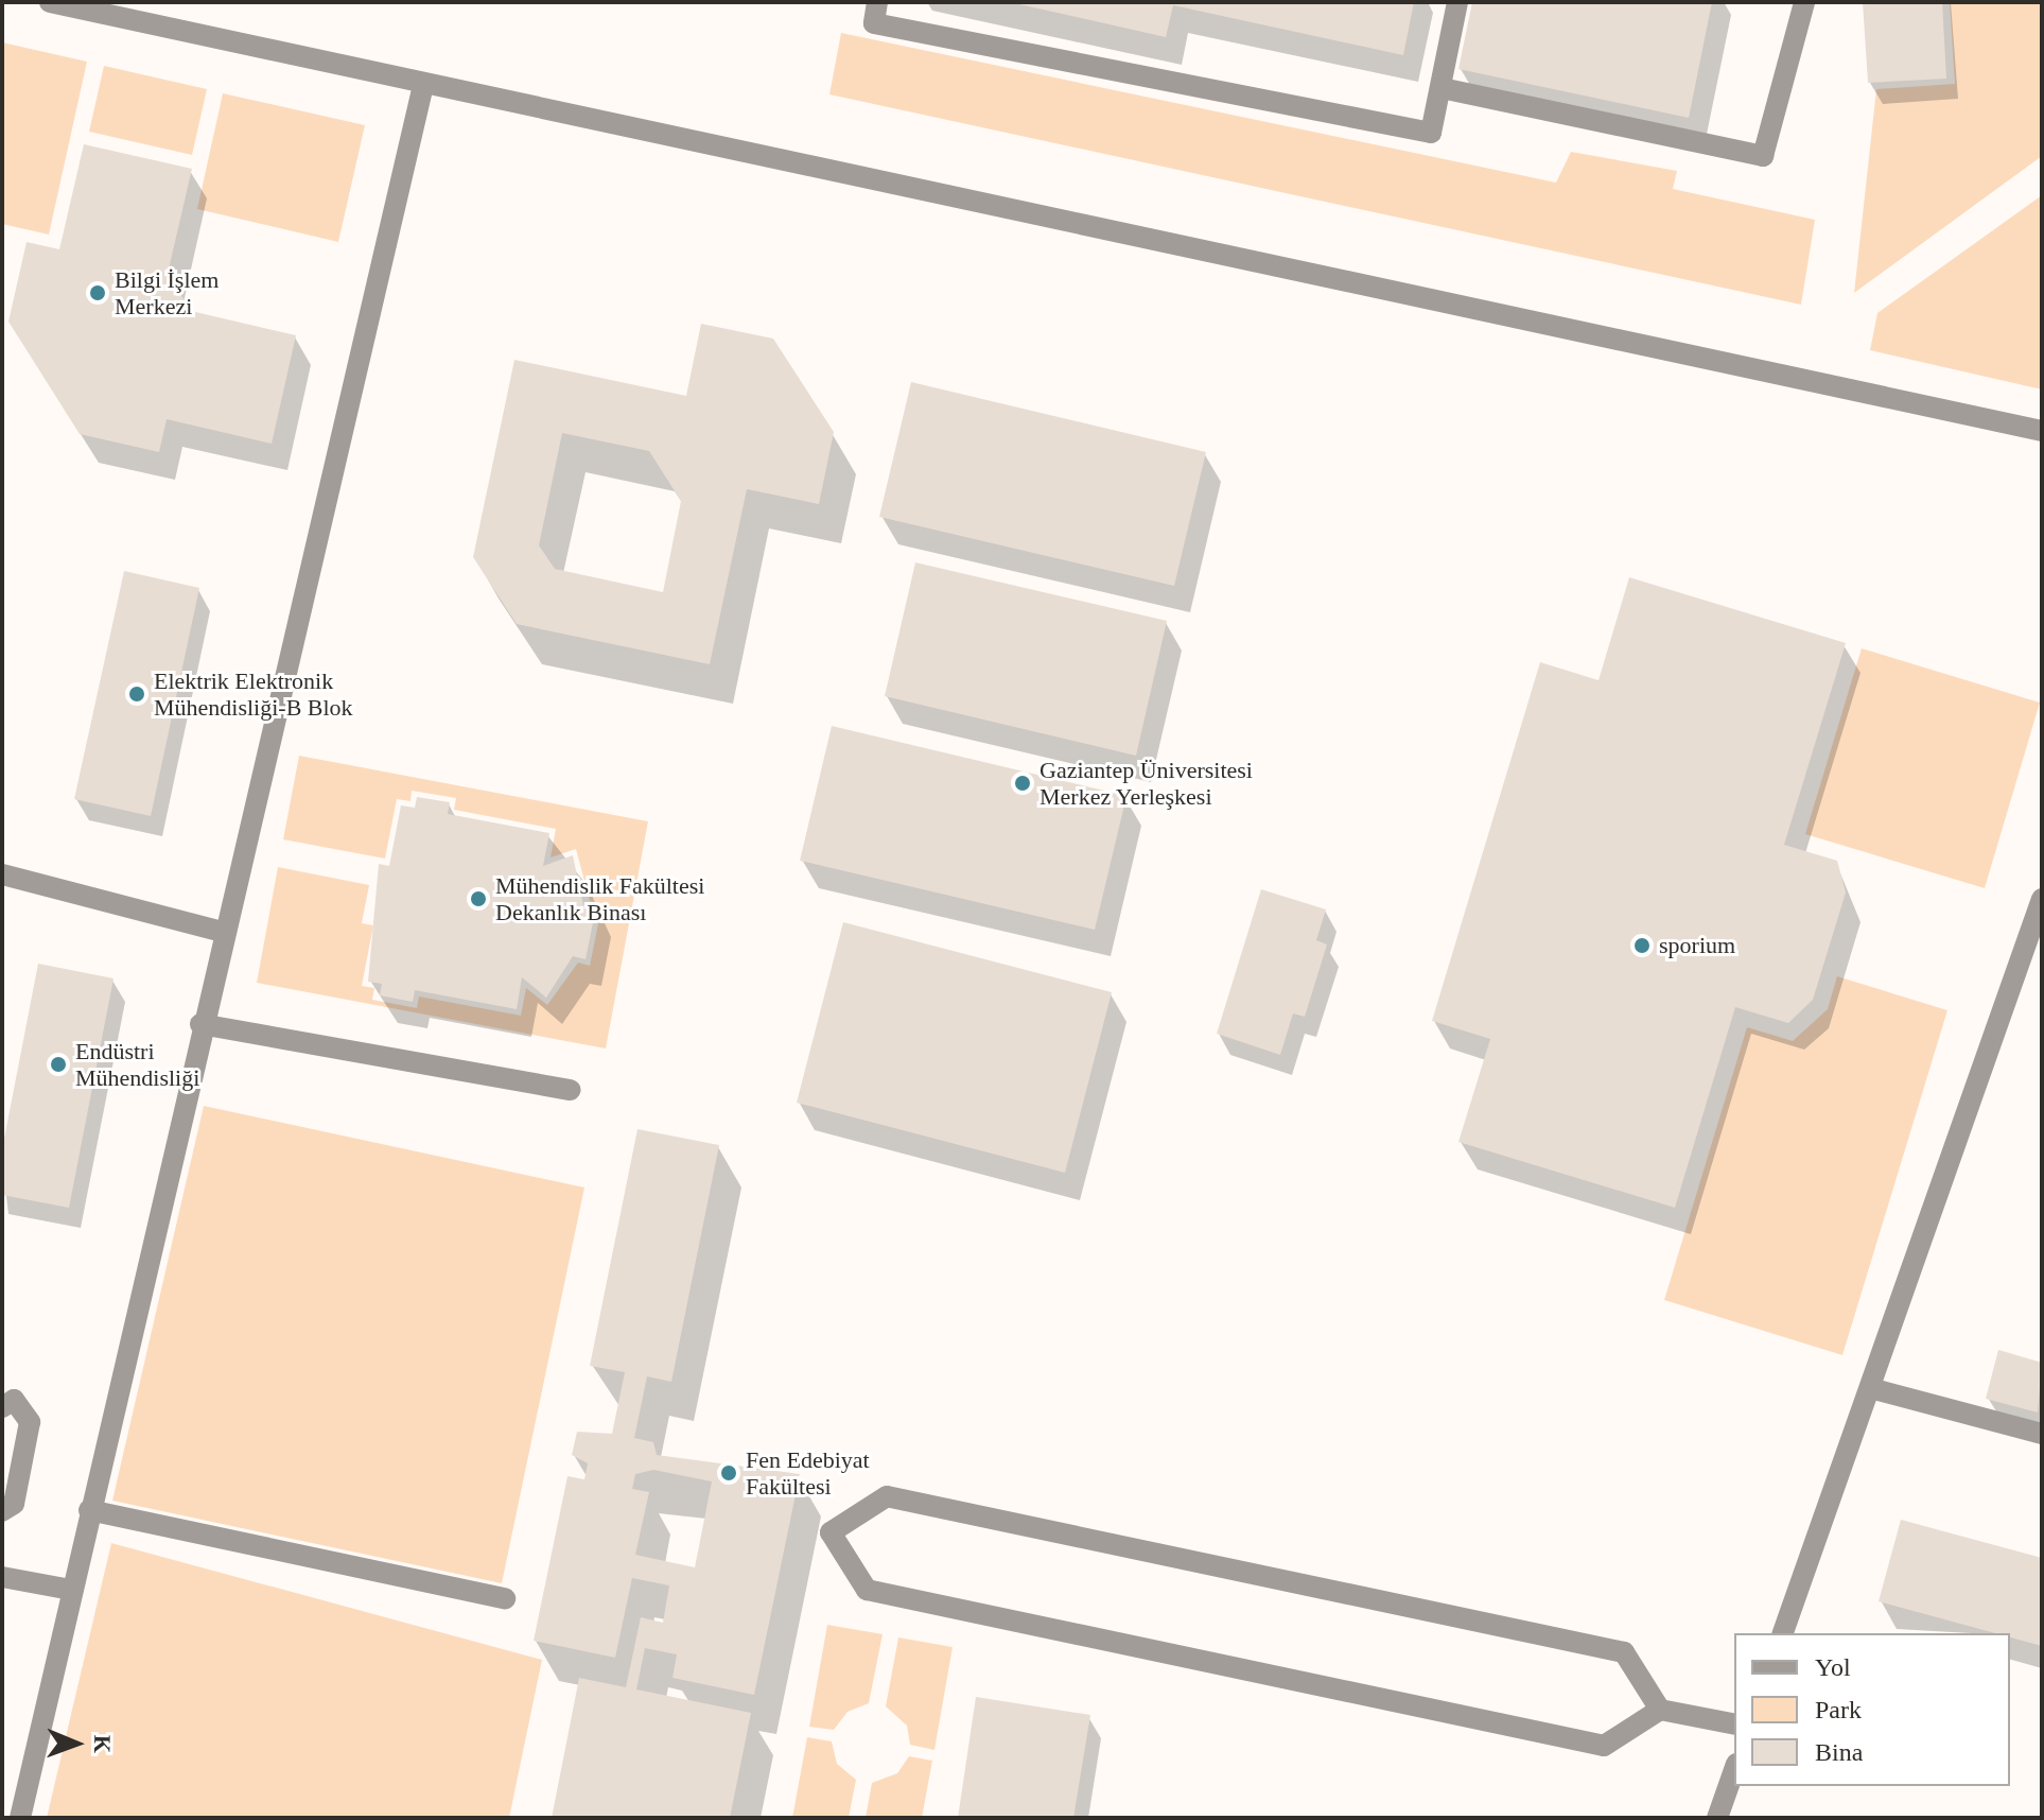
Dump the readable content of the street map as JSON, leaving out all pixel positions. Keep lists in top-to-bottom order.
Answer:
{
  "places": [
    "Bilgi İşlem Merkezi",
    "Elektrik Elektronik Mühendisliği-B Blok",
    "Gaziantep Üniversitesi Merkez Yerleşkesi",
    "Mühendislik Fakültesi Dekanlık Binası",
    "sporium",
    "Endüstri Mühendisliği",
    "Fen Edebiyat Fakültesi"
  ],
  "legend": ["Yol", "Park", "Bina"],
  "north": "right"
}
